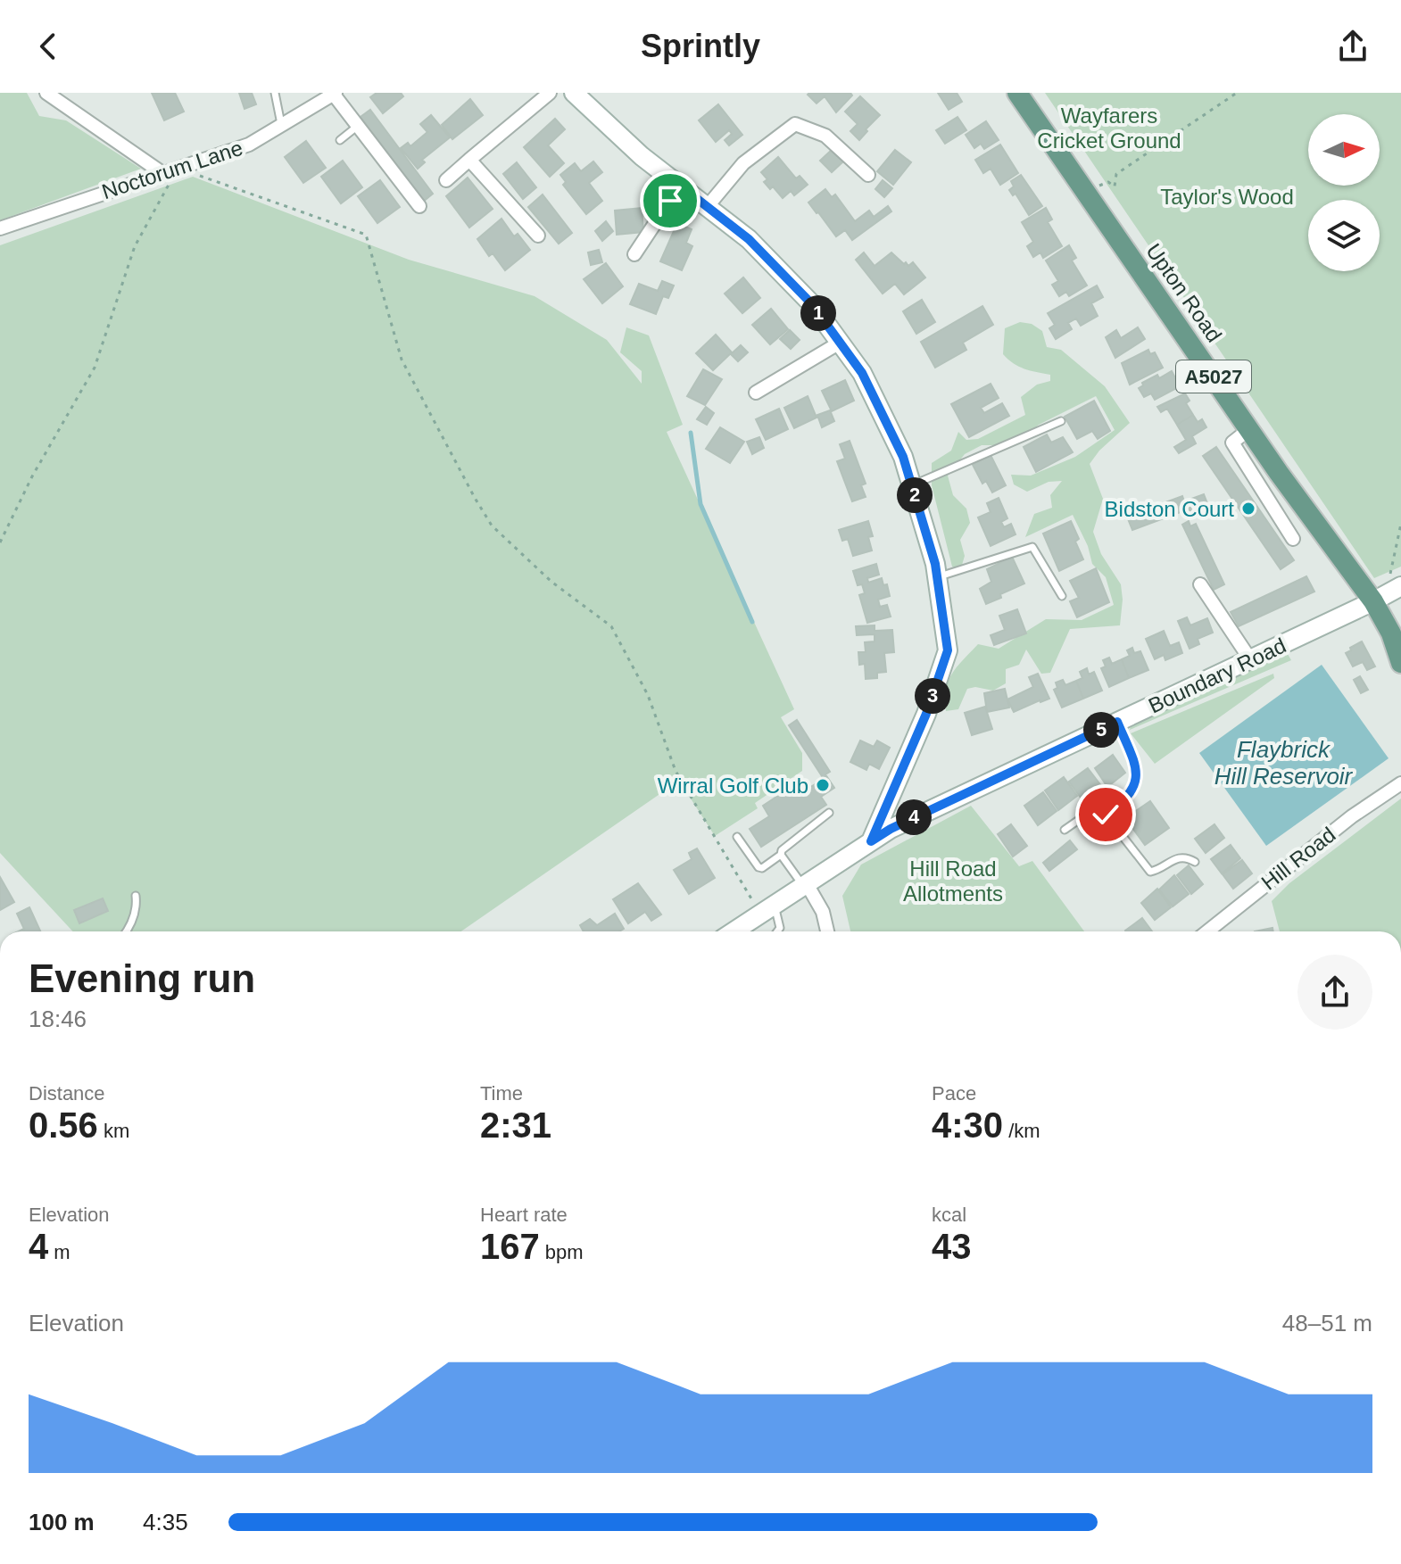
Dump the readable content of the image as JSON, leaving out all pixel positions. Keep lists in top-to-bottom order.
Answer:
{
  "streets": {
    "main road": ["Upton Road", "A5027"],
    "street": ["Noctorum Lane", "Boundary Road", "Hill Road"]
  },
  "crossings": [
    ["Upton Road", "Boundary Road"]
  ],
  "water": ["Flaybrick Hill Reservoir"],
  "parks": ["Wayfarers Cricket Ground", "Taylor's Wood", "Hill Road Allotments"],
  "places": ["Bidston Court", "Wirral Golf Club"],
  "north": "right",
  "page": {
    "header": "Sprintly",
    "pins": [
      "1",
      "2",
      "3",
      "5",
      "4"
    ],
    "heading": ["Evening run", "18:46"],
    "stats": [
      ["Distance", "0.56 km"],
      ["Time", "2:31"],
      ["Pace", "4:30 /km"],
      ["Elevation", "4 m"],
      ["Heart rate", "167 bpm"],
      ["kcal", "43"]
    ],
    "chart": ["Elevation", "48–51 m"],
    "list": [
      {
        "name": "100 m",
        "note": "4:35"
      }
    ]
  }
}
